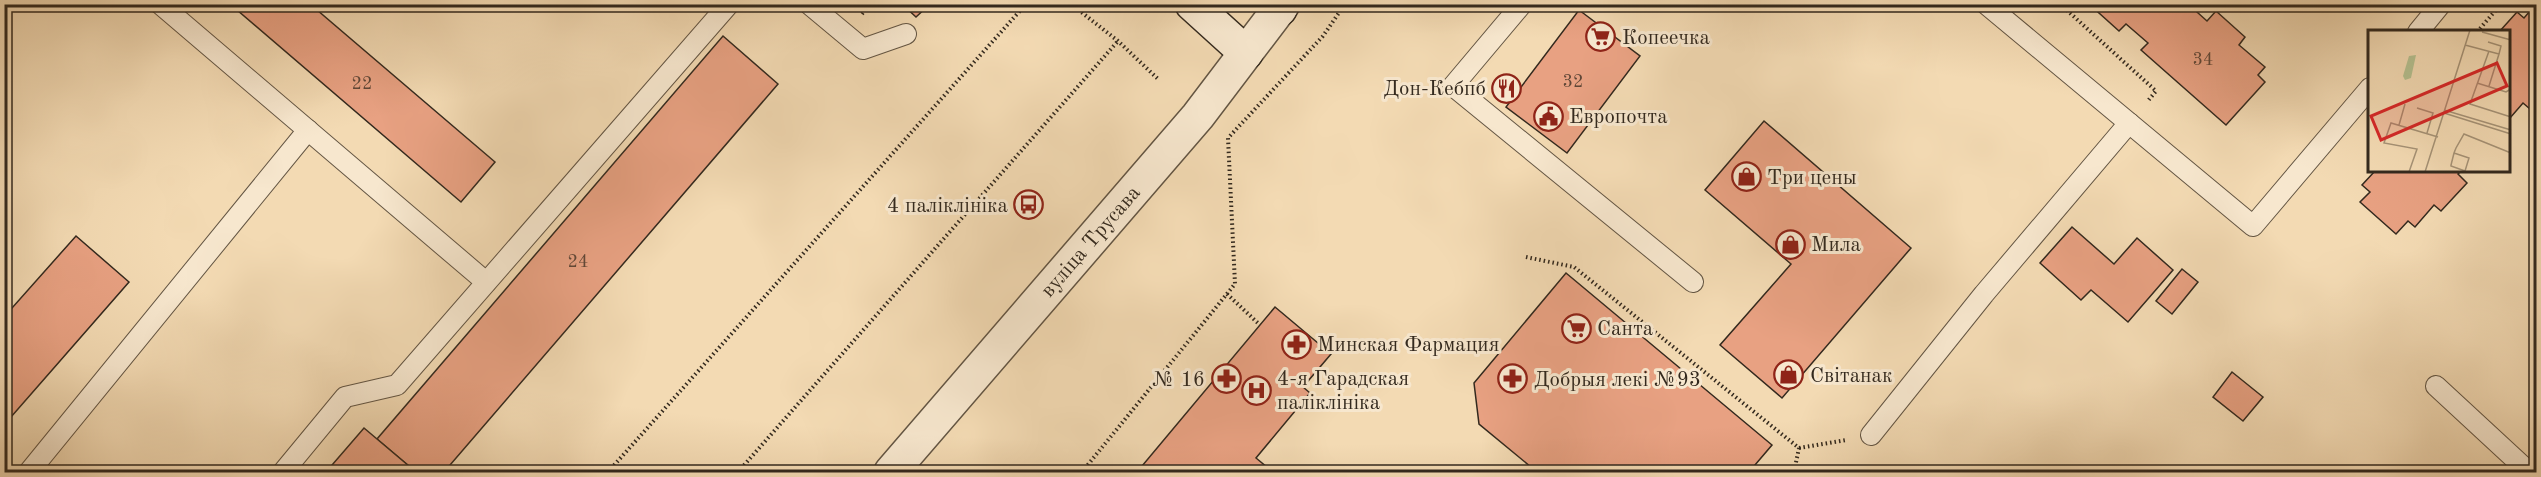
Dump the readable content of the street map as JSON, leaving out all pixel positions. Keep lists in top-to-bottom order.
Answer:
{
  "streets": {
    "street": ["вуліца Трусава"]
  },
  "places": {
    "supermarket": ["Копеечка", "Санта"],
    "restaurant": ["Дон-Кебпб"],
    "public building": ["Европочта"],
    "shop": ["Три цены", "Мила", "Світанак"],
    "bus stop": ["4 паліклініка"],
    "pharmacy": ["Минская Фармация", "№ 16", "Добрыя лекі №93"],
    "hospital": ["4-я Гарадская паліклініка"]
  },
  "house_numbers": [
    "34",
    "32",
    "22",
    "24"
  ]
}
